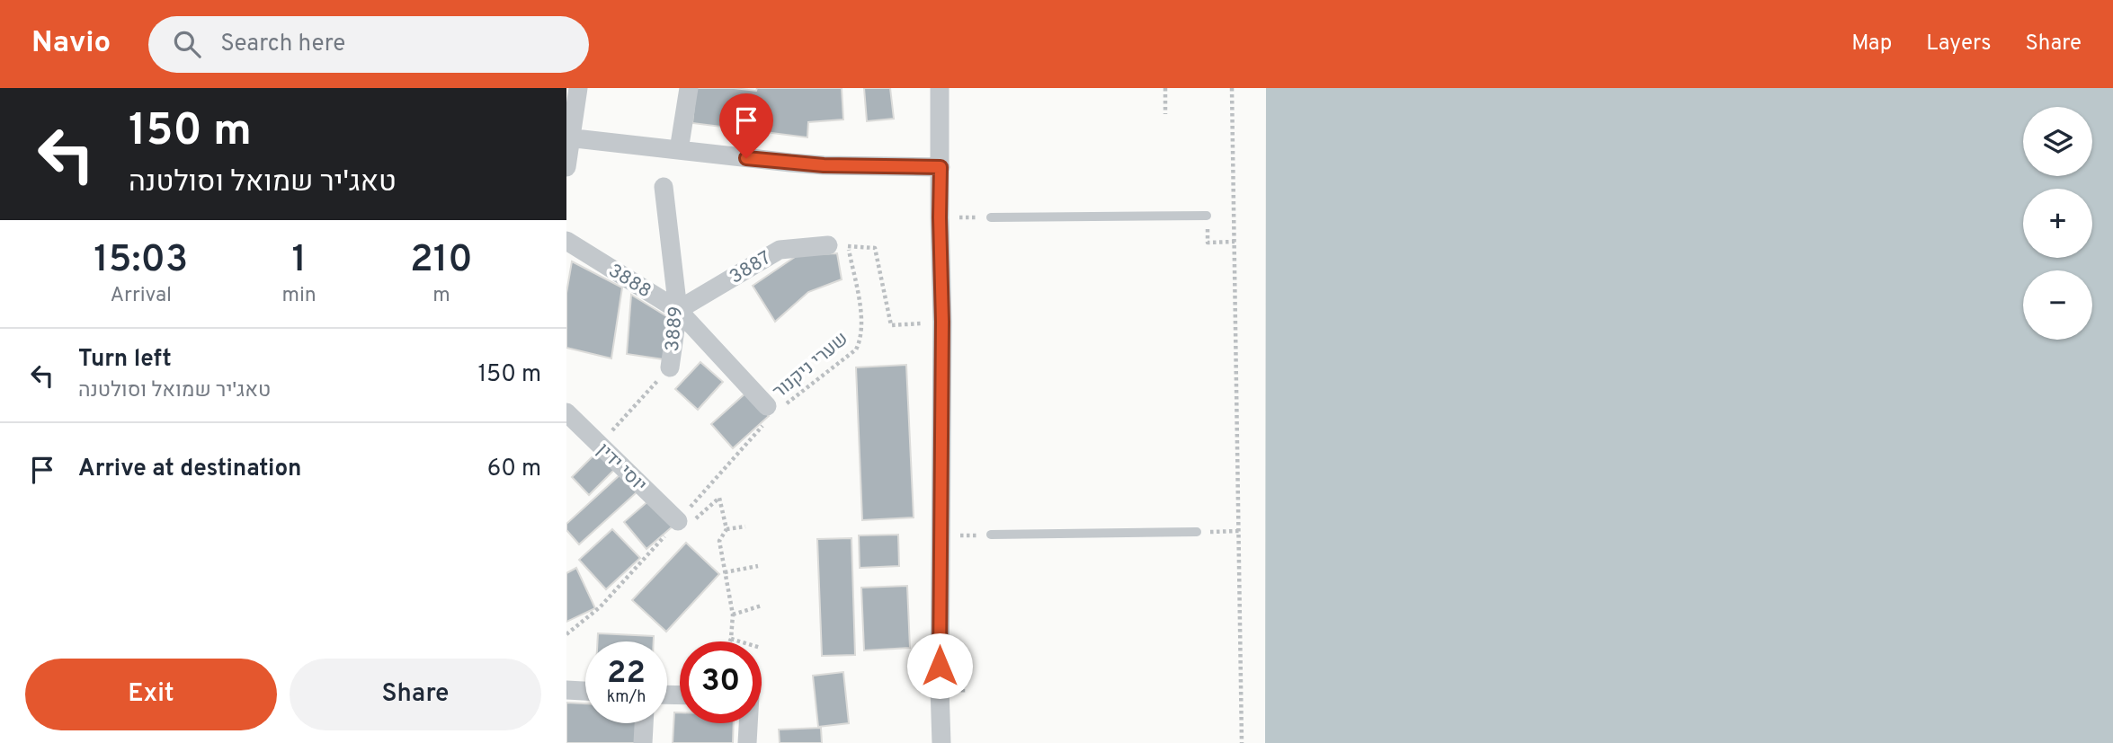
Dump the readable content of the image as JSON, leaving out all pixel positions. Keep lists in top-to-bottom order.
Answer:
{
  "streets": {
    "street": [
      "3887",
      "3888",
      "3889",
      "יוסי ידין"
    ],
    "path": ["שערי ניקנור"]
  },
  "crossings": [
    ["3887", "3888"],
    ["3887", "3889"],
    ["3888", "3889"],
    ["3888", "שערי ניקנור"],
    ["3889", "יוסי ידין"]
  ],
  "page": {
    "header": "Navio",
    "search": "Search here",
    "nav": ["Map", "Layers", "Share"],
    "turn": ["150 m", "טאג'יר שמואל וסולטנה"],
    "map_buttons": ["+", "−"],
    "eta": [
      "15:03",
      "Arrival",
      "1",
      "min",
      "210",
      "m"
    ],
    "list": [
      {
        "name": "Turn left",
        "note": "טאג'יר שמואל וסולטנה",
        "value": "150 m"
      },
      {
        "name": "Arrive at destination",
        "value": "60 m"
      }
    ],
    "speed": "22 km/h",
    "limit": "30",
    "buttons": ["Exit", "Share"]
  }
}
